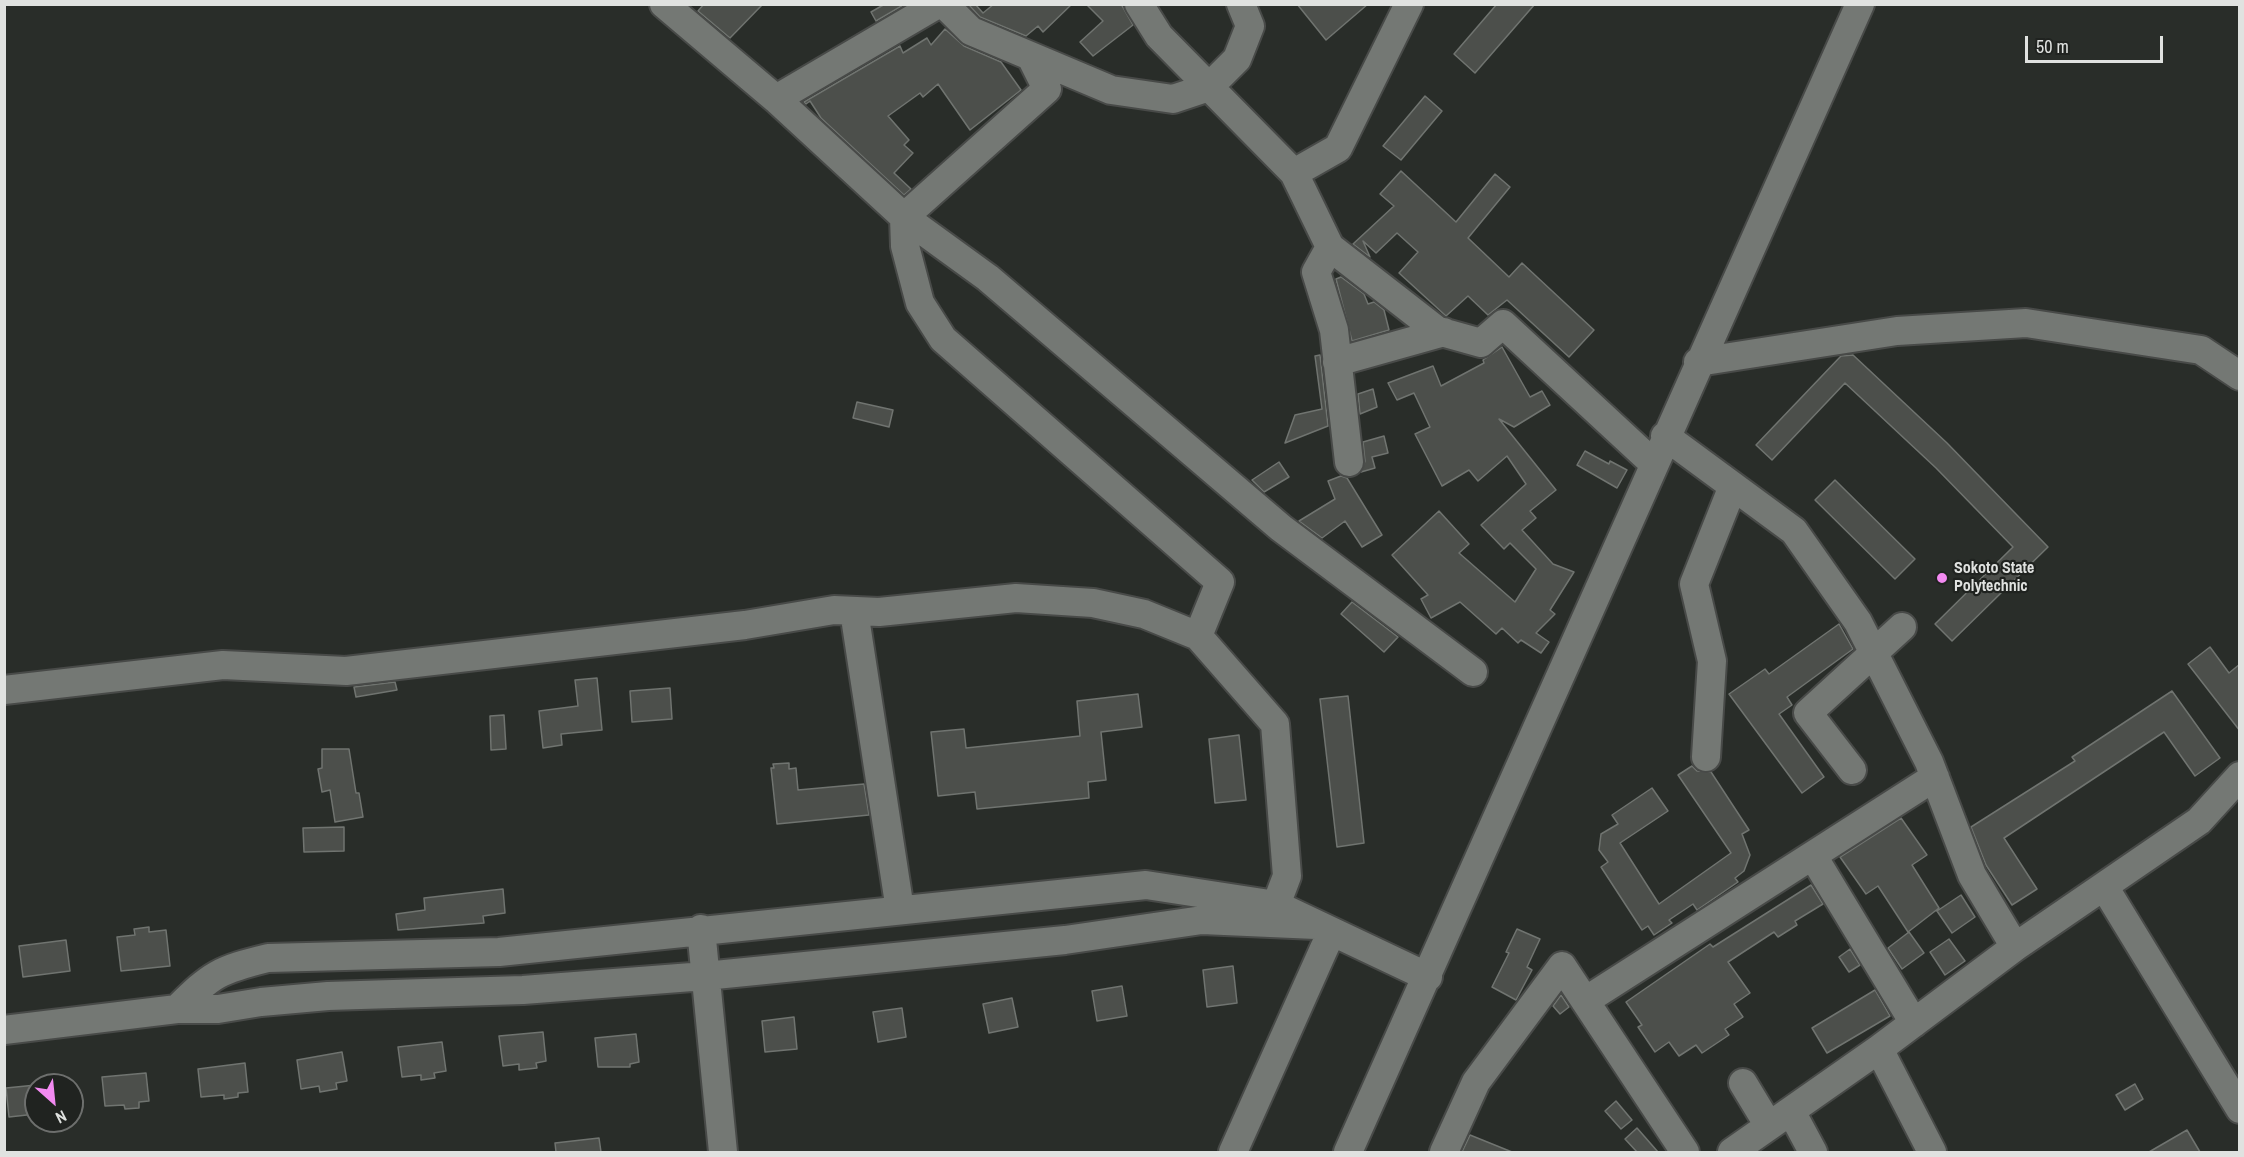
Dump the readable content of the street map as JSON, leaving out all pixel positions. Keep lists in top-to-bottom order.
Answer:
{
  "places": ["Sokoto State Polytechnic"],
  "scale_bar": "50 m",
  "north": "bottom right"
}
